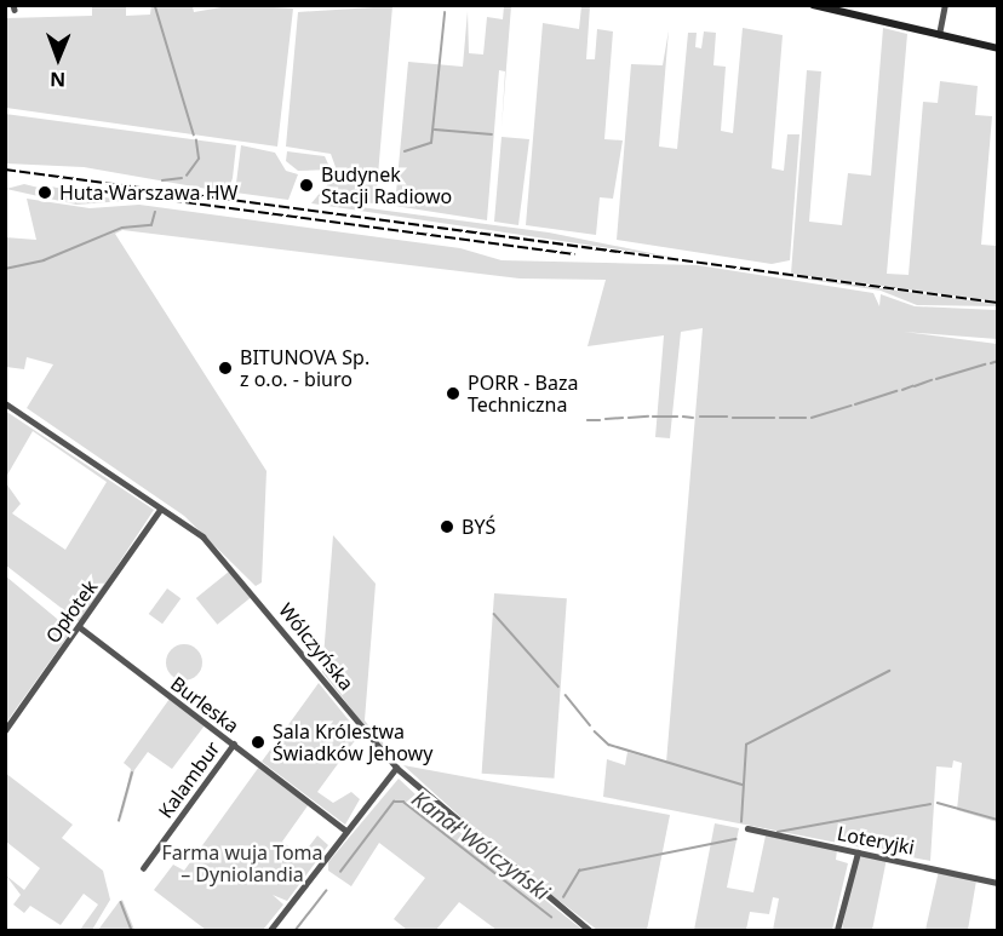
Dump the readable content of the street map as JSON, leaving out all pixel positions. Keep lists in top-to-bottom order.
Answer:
{
  "streets": {
    "street": [
      "Opłotek",
      "Wólczyńska",
      "Burleska",
      "Kalambur",
      "Loteryjki"
    ]
  },
  "crossings": [
    ["Opłotek", "Wólczyńska"],
    ["Opłotek", "Burleska"],
    ["Burleska", "Kalambur"]
  ],
  "water": ["Kanał Wólczyński"],
  "parks": ["Farma wuja Toma – Dyniolandia"],
  "places": [
    "Budynek Stacji Radiowo",
    "Huta Warszawa HW",
    "BITUNOVA Sp. z o.o. - biuro",
    "PORR - Baza Techniczna",
    "BYŚ",
    "Sala Królestwa Świadków Jehowy"
  ],
  "north": "bottom"
}
